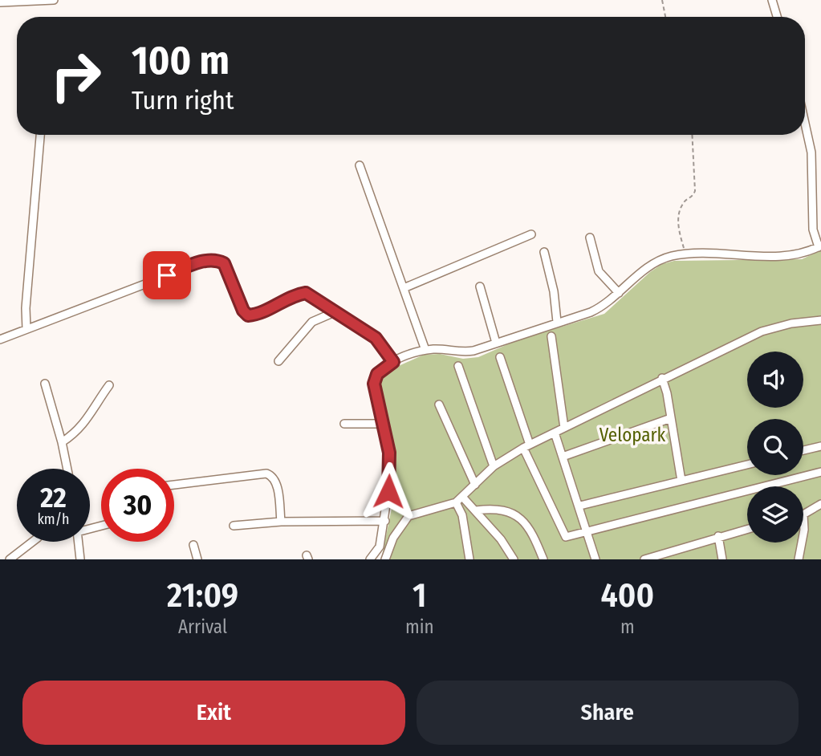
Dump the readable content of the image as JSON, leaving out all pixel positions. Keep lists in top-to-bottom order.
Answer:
{
  "parks": ["Velopark"],
  "page": {
    "turn": ["100 m", "Turn right"],
    "speed": "22 km/h",
    "limit": "30",
    "eta": [
      "21:09",
      "Arrival",
      "1",
      "min",
      "400",
      "m"
    ],
    "buttons": ["Exit", "Share"]
  }
}
